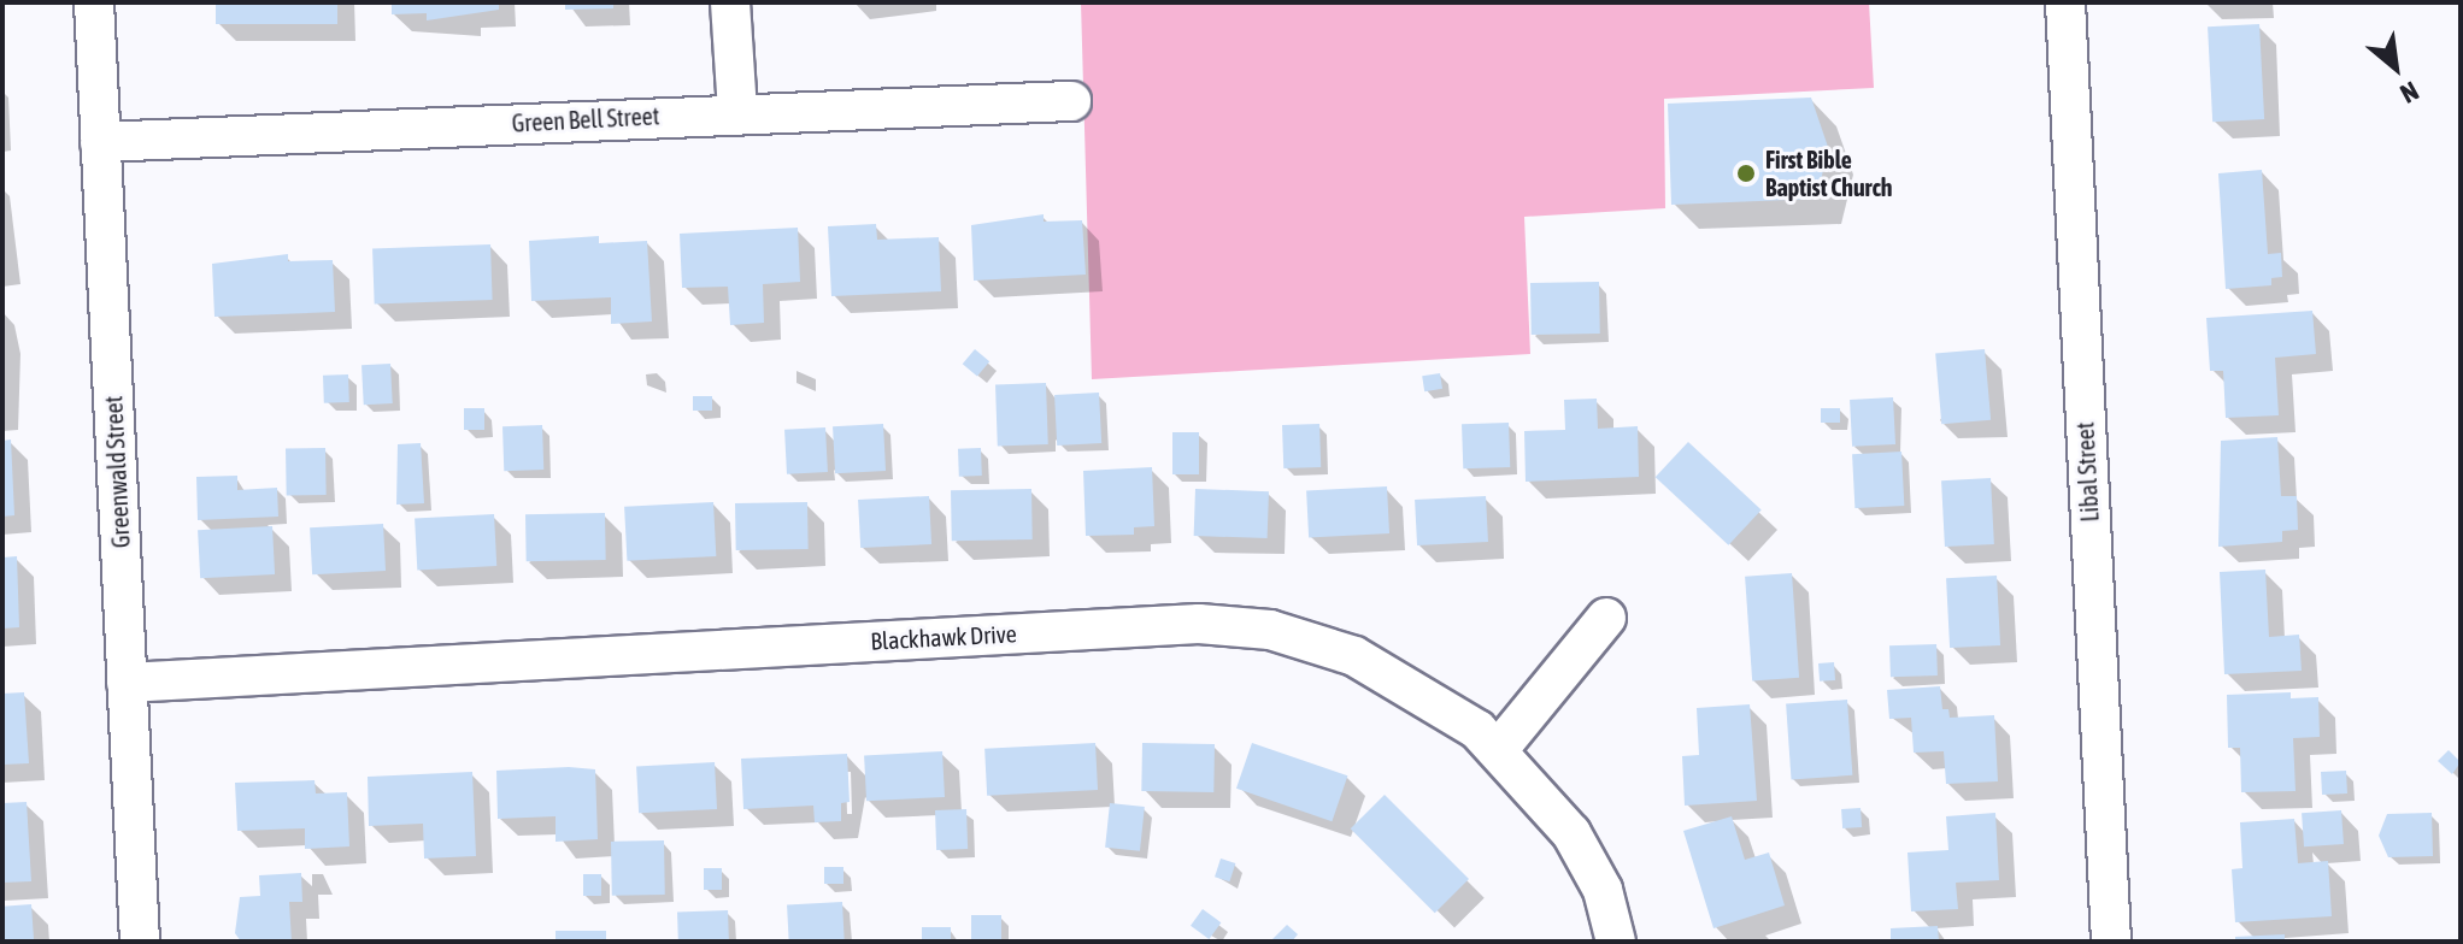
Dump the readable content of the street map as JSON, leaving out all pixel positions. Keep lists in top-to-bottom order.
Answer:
{
  "streets": {
    "street": [
      "Green Bell Street",
      "Greenwald Street",
      "Libal Street",
      "Blackhawk Drive"
    ]
  },
  "crossings": [
    ["Green Bell Street", "Greenwald Street"],
    ["Greenwald Street", "Blackhawk Drive"]
  ],
  "places": ["First Bible Baptist Church"],
  "north": "bottom right"
}
